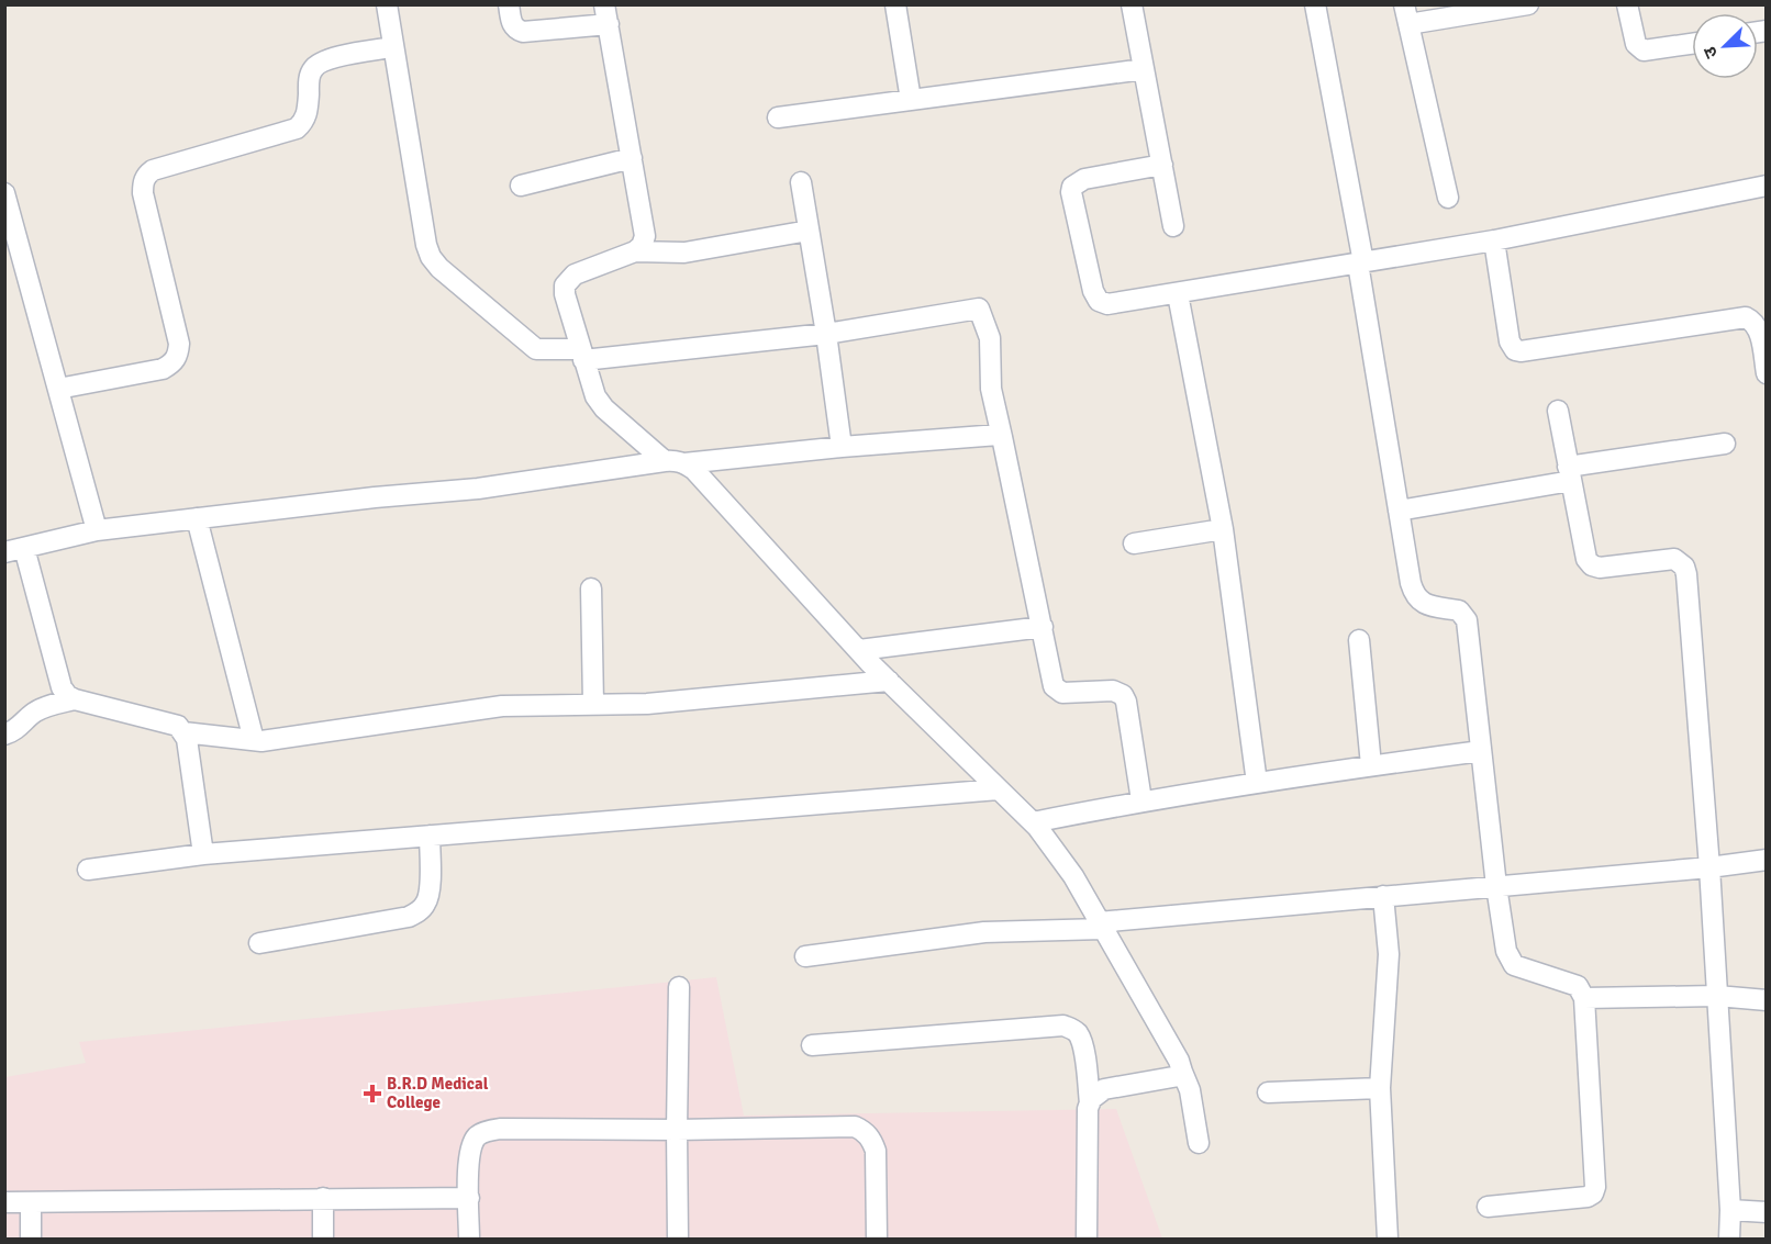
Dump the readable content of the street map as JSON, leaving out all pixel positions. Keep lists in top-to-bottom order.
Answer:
{
  "places": {
    "health": ["B.R.D Medical College"]
  },
  "north": "bottom left"
}
